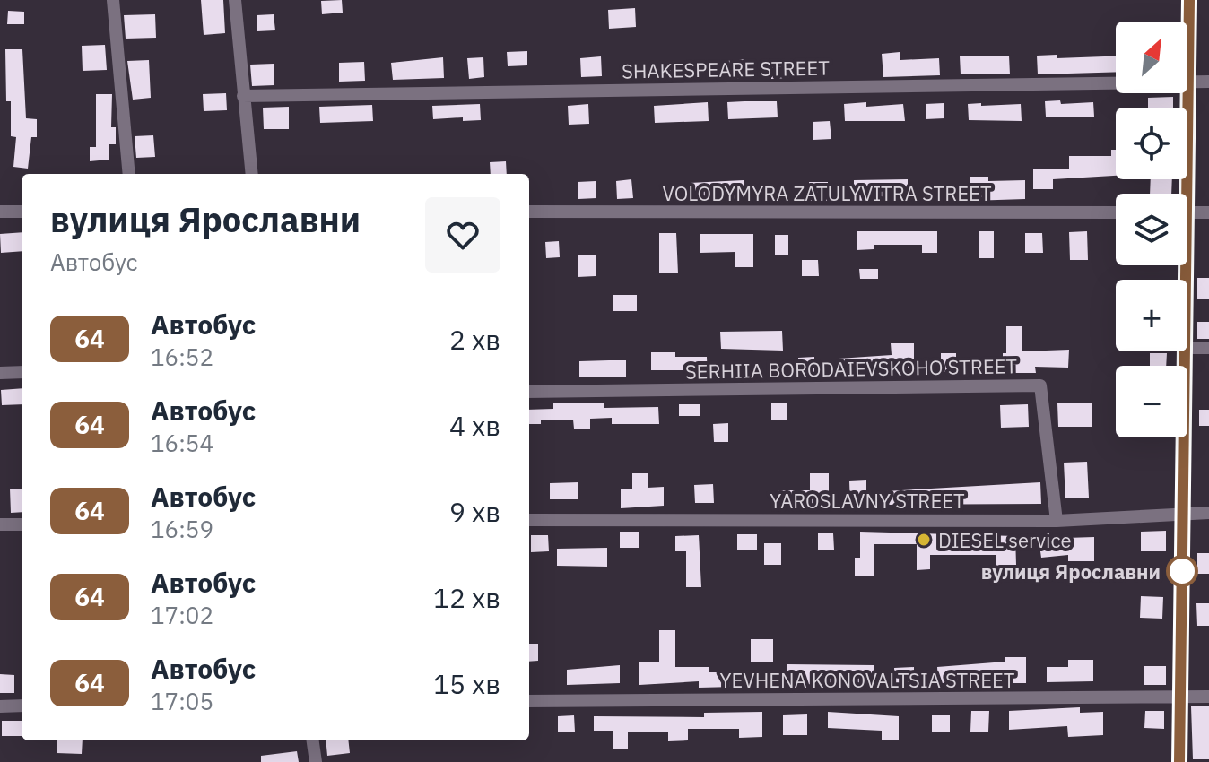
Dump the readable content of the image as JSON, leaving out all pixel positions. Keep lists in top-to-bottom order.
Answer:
{
  "streets": {
    "street": [
      "SHAKESPEARE STREET",
      "VOLODYMYRA ZATULYVITRA STREET",
      "SERHIIA BORODAIEVSKOHO STREET",
      "YAROSLAVNY STREET",
      "YEVHENA KONOVALTSIA STREET"
    ]
  },
  "crossings": [
    ["SERHIIA BORODAIEVSKOHO STREET", "YAROSLAVNY STREET"]
  ],
  "places": ["DIESEL service", "вулиця Ярославни"],
  "lines": ["bus line 64"],
  "north": "top right",
  "page": {
    "map_buttons": ["+", "−"],
    "heading": ["вулиця Ярославни", "Автобус"],
    "list": [
      {
        "mark": "64",
        "name": "Автобус",
        "note": "16:52",
        "value": "2 хв"
      },
      {
        "mark": "64",
        "name": "Автобус",
        "note": "16:54",
        "value": "4 хв"
      },
      {
        "mark": "64",
        "name": "Автобус",
        "note": "16:59",
        "value": "9 хв"
      },
      {
        "mark": "64",
        "name": "Автобус",
        "note": "17:02",
        "value": "12 хв"
      },
      {
        "mark": "64",
        "name": "Автобус",
        "note": "17:05",
        "value": "15 хв"
      }
    ]
  }
}
